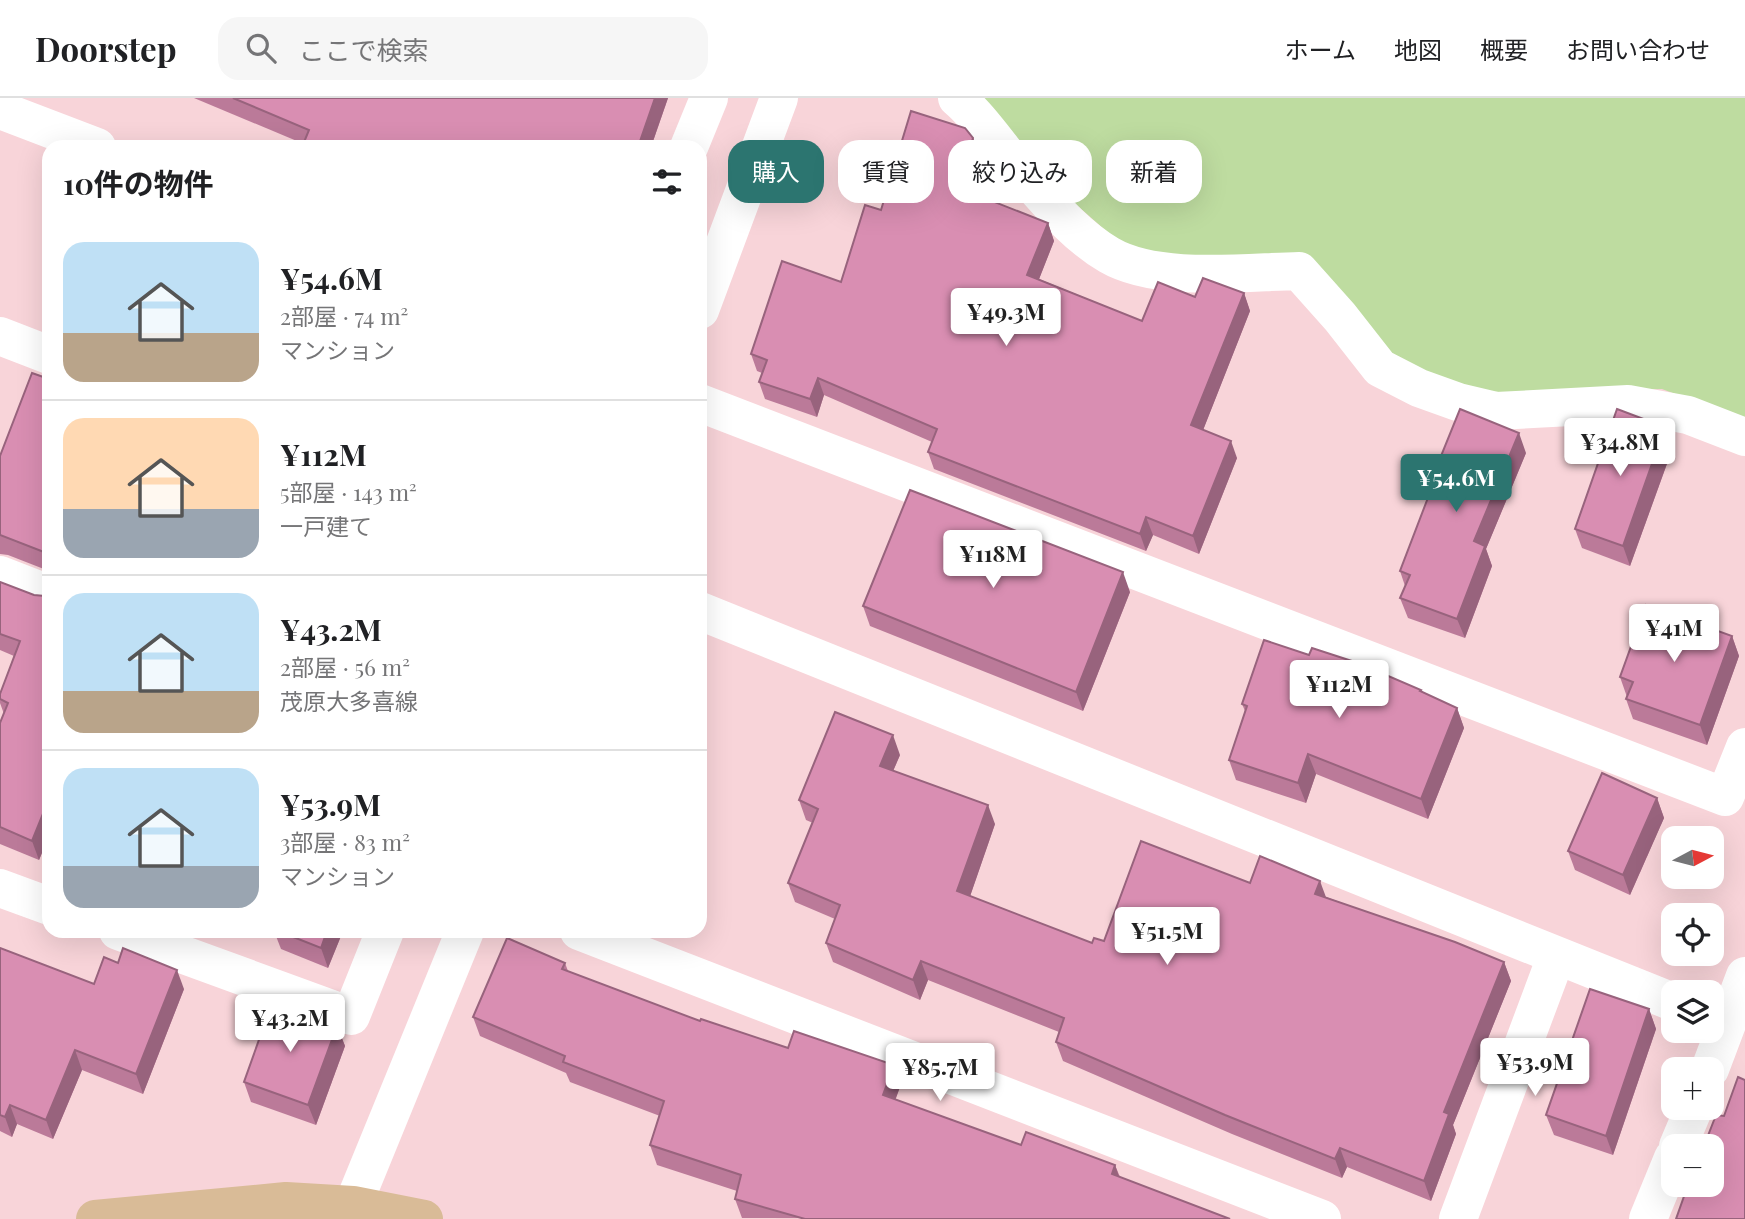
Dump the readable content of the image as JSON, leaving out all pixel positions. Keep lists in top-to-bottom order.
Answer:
{
  "north": "right",
  "page": {
    "header": "Doorstep",
    "search": "ここで検索",
    "nav": [
      "ホーム",
      "地図",
      "概要",
      "お問い合わせ"
    ],
    "chip": [
      "購入",
      "賃貸",
      "絞り込み",
      "新着"
    ],
    "heading": "10件の物件",
    "list": [
      {
        "name": "¥54.6M",
        "note": "2部屋 · 74 m² · マンション"
      },
      {
        "name": "¥112M",
        "note": "5部屋 · 143 m² · 一戸建て"
      },
      {
        "name": "¥43.2M",
        "note": "2部屋 · 56 m² · 茂原大多喜線"
      },
      {
        "name": "¥53.9M",
        "note": "3部屋 · 83 m² · マンション"
      }
    ],
    "price": [
      "¥49.3M",
      "¥34.8M",
      "¥54.6M",
      "¥118M",
      "¥41M",
      "¥112M",
      "¥51.5M",
      "¥43.2M",
      "¥53.9M",
      "¥85.7M"
    ],
    "map_buttons": ["+", "−"]
  }
}
